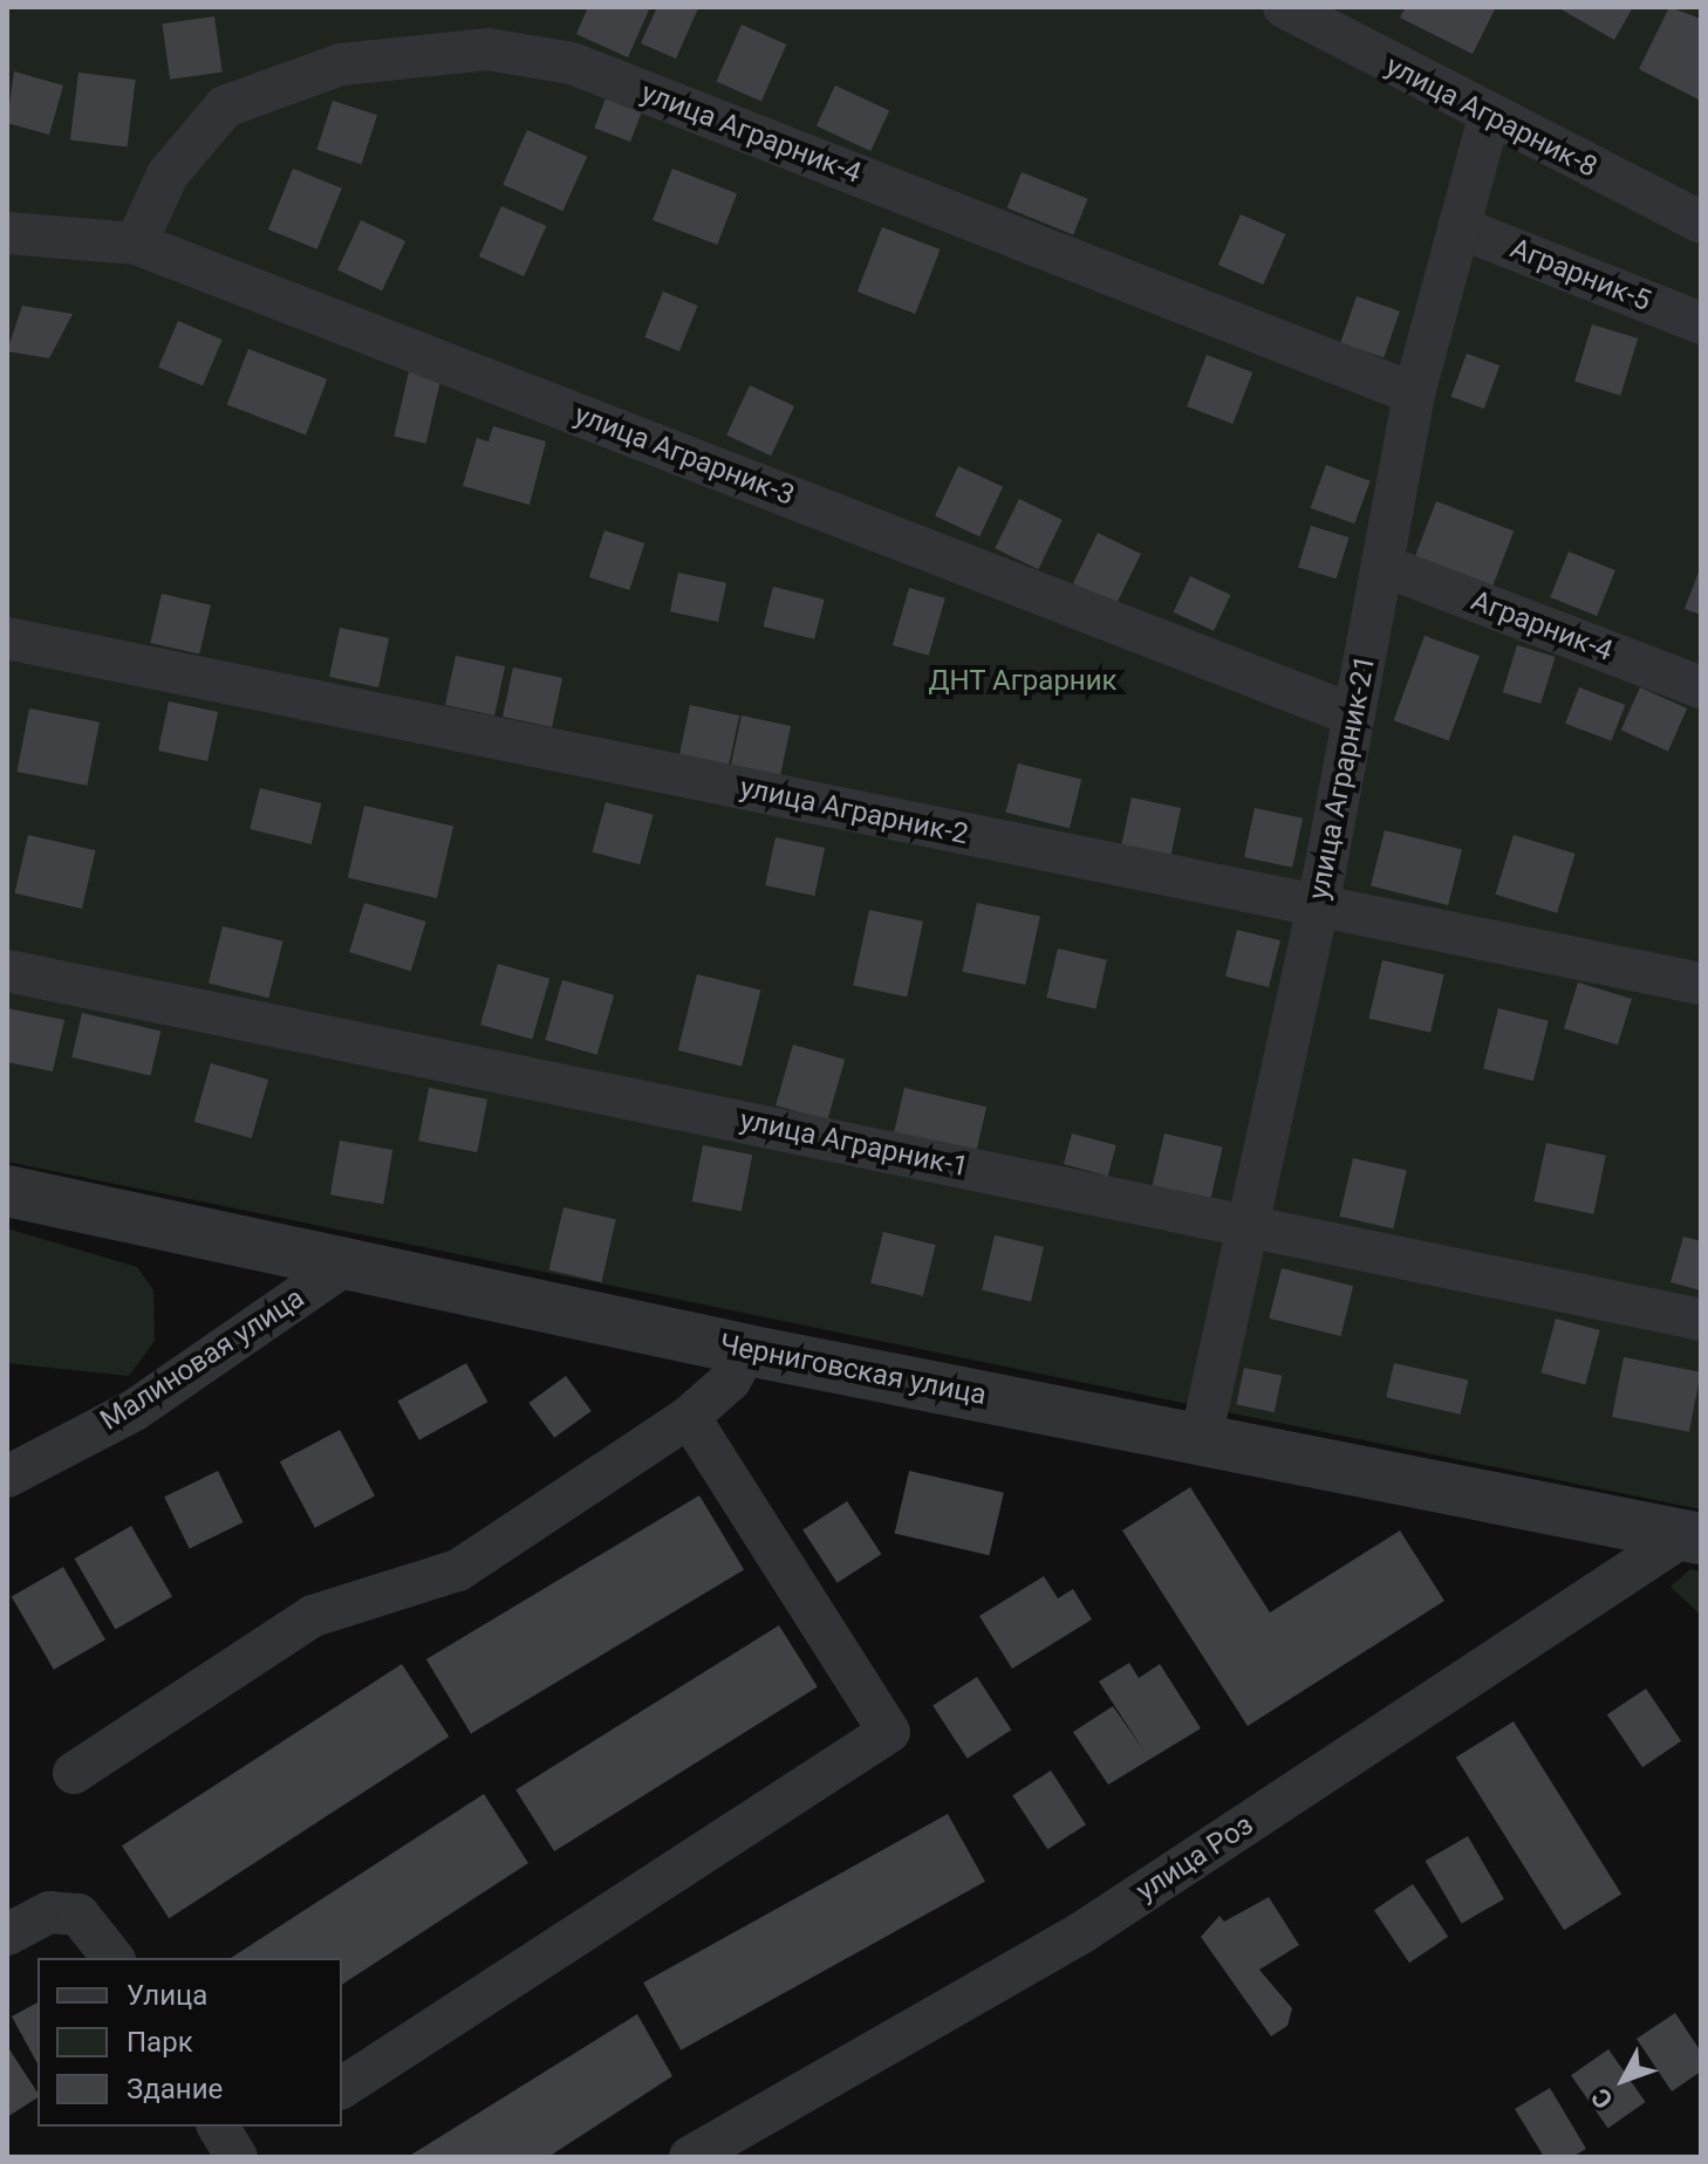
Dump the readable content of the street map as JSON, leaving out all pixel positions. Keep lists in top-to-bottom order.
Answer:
{
  "streets": {
    "street": [
      "улица Аграрник-8",
      "улица Аграрник-4",
      "Аграрник-5",
      "улица Аграрник-3",
      "Аграрник-4",
      "улица Аграрник-21",
      "улица Аграрник-2",
      "улица Аграрник-1",
      "Малиновая улица",
      "Черниговская улица",
      "улица Роз"
    ]
  },
  "crossings": [
    ["улица Аграрник-8", "улица Аграрник-21"],
    ["улица Аграрник-4", "улица Аграрник-3"],
    ["улица Аграрник-4", "улица Аграрник-21"],
    ["Аграрник-5", "улица Аграрник-21"],
    ["улица Аграрник-3", "улица Аграрник-21"],
    ["Аграрник-4", "улица Аграрник-21"],
    ["улица Аграрник-21", "улица Аграрник-2"],
    ["улица Аграрник-21", "улица Аграрник-1"],
    ["улица Аграрник-21", "Черниговская улица"],
    ["Малиновая улица", "Черниговская улица"],
    ["Черниговская улица", "улица Роз"]
  ],
  "parks": ["ДНТ Аграрник"],
  "legend": ["Улица", "Парк", "Здание"],
  "north": "bottom left"
}
